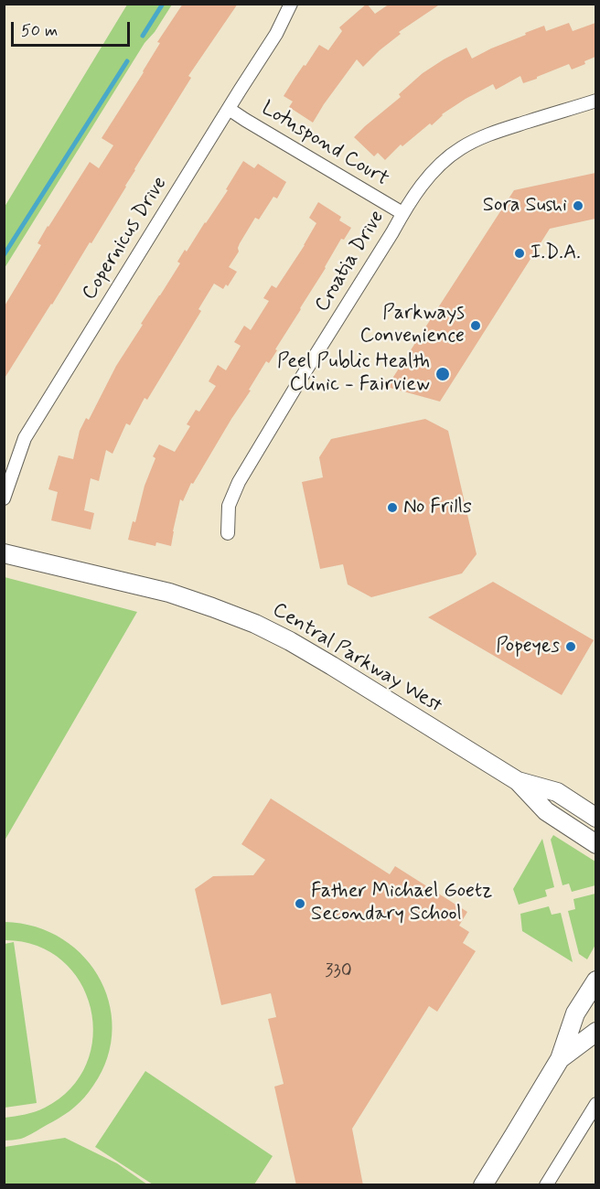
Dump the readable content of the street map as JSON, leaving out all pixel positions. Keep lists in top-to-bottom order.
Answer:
{
  "streets": {
    "street": [
      "Lotuspond Court",
      "Copernicus Drive",
      "Croatia Drive",
      "Central Parkway West"
    ]
  },
  "crossings": [
    ["Lotuspond Court", "Copernicus Drive"],
    ["Lotuspond Court", "Croatia Drive"]
  ],
  "places": [
    "Sora Sushi",
    "I.D.A.",
    "Parkways Convenience",
    "Peel Public Health Clinic - Fairview",
    "No Frills",
    "Popeyes",
    "Father Michael Goetz Secondary School"
  ],
  "house_numbers": ["330"],
  "scale_bar": "50 m"
}
